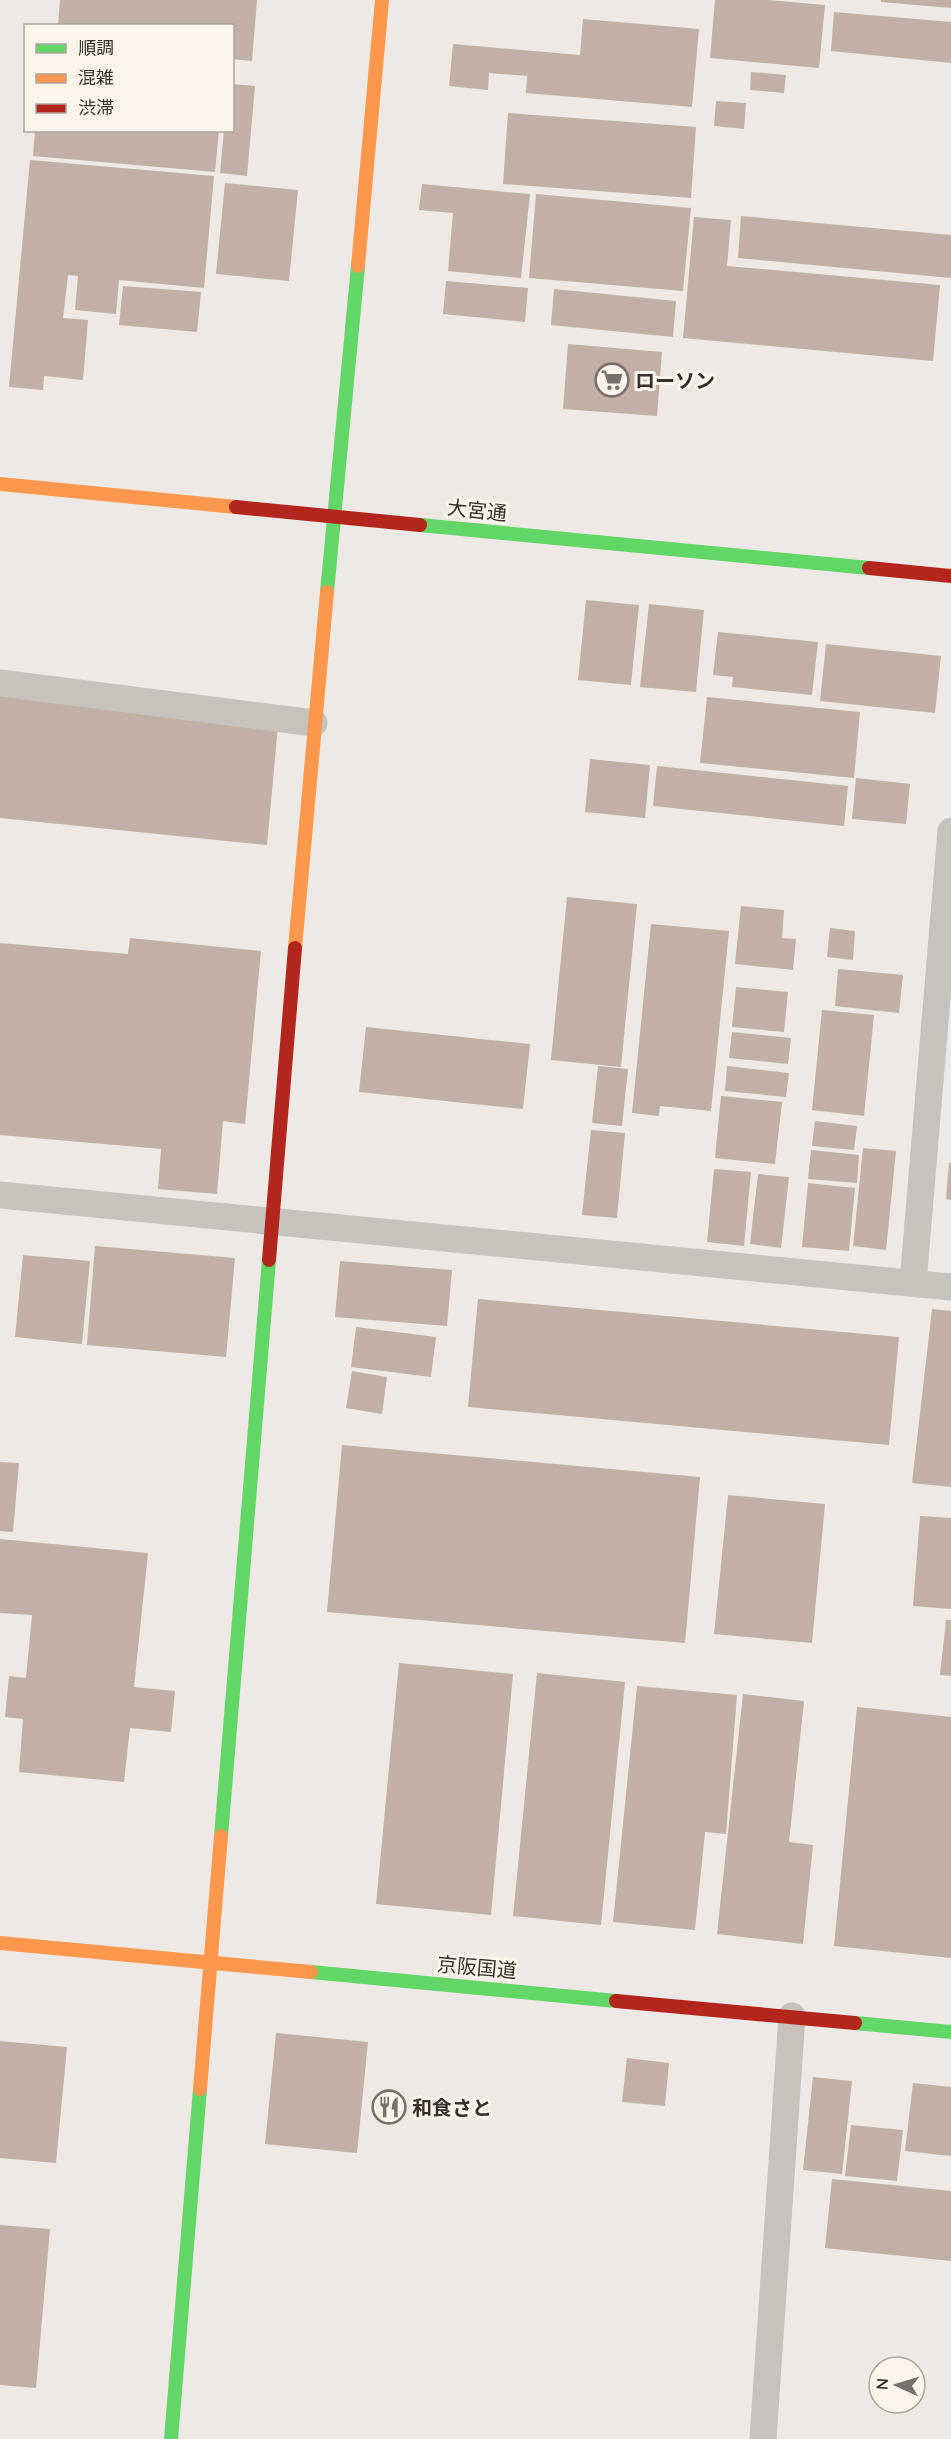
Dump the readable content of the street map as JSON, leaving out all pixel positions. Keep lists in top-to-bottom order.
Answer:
{
  "streets": {
    "main road": ["大宮通", "京阪国道"]
  },
  "places": {
    "supermarket": ["ローソン"],
    "restaurant": ["和食さと"]
  },
  "legend": ["順調", "混雑", "渋滞"],
  "north": "left"
}
